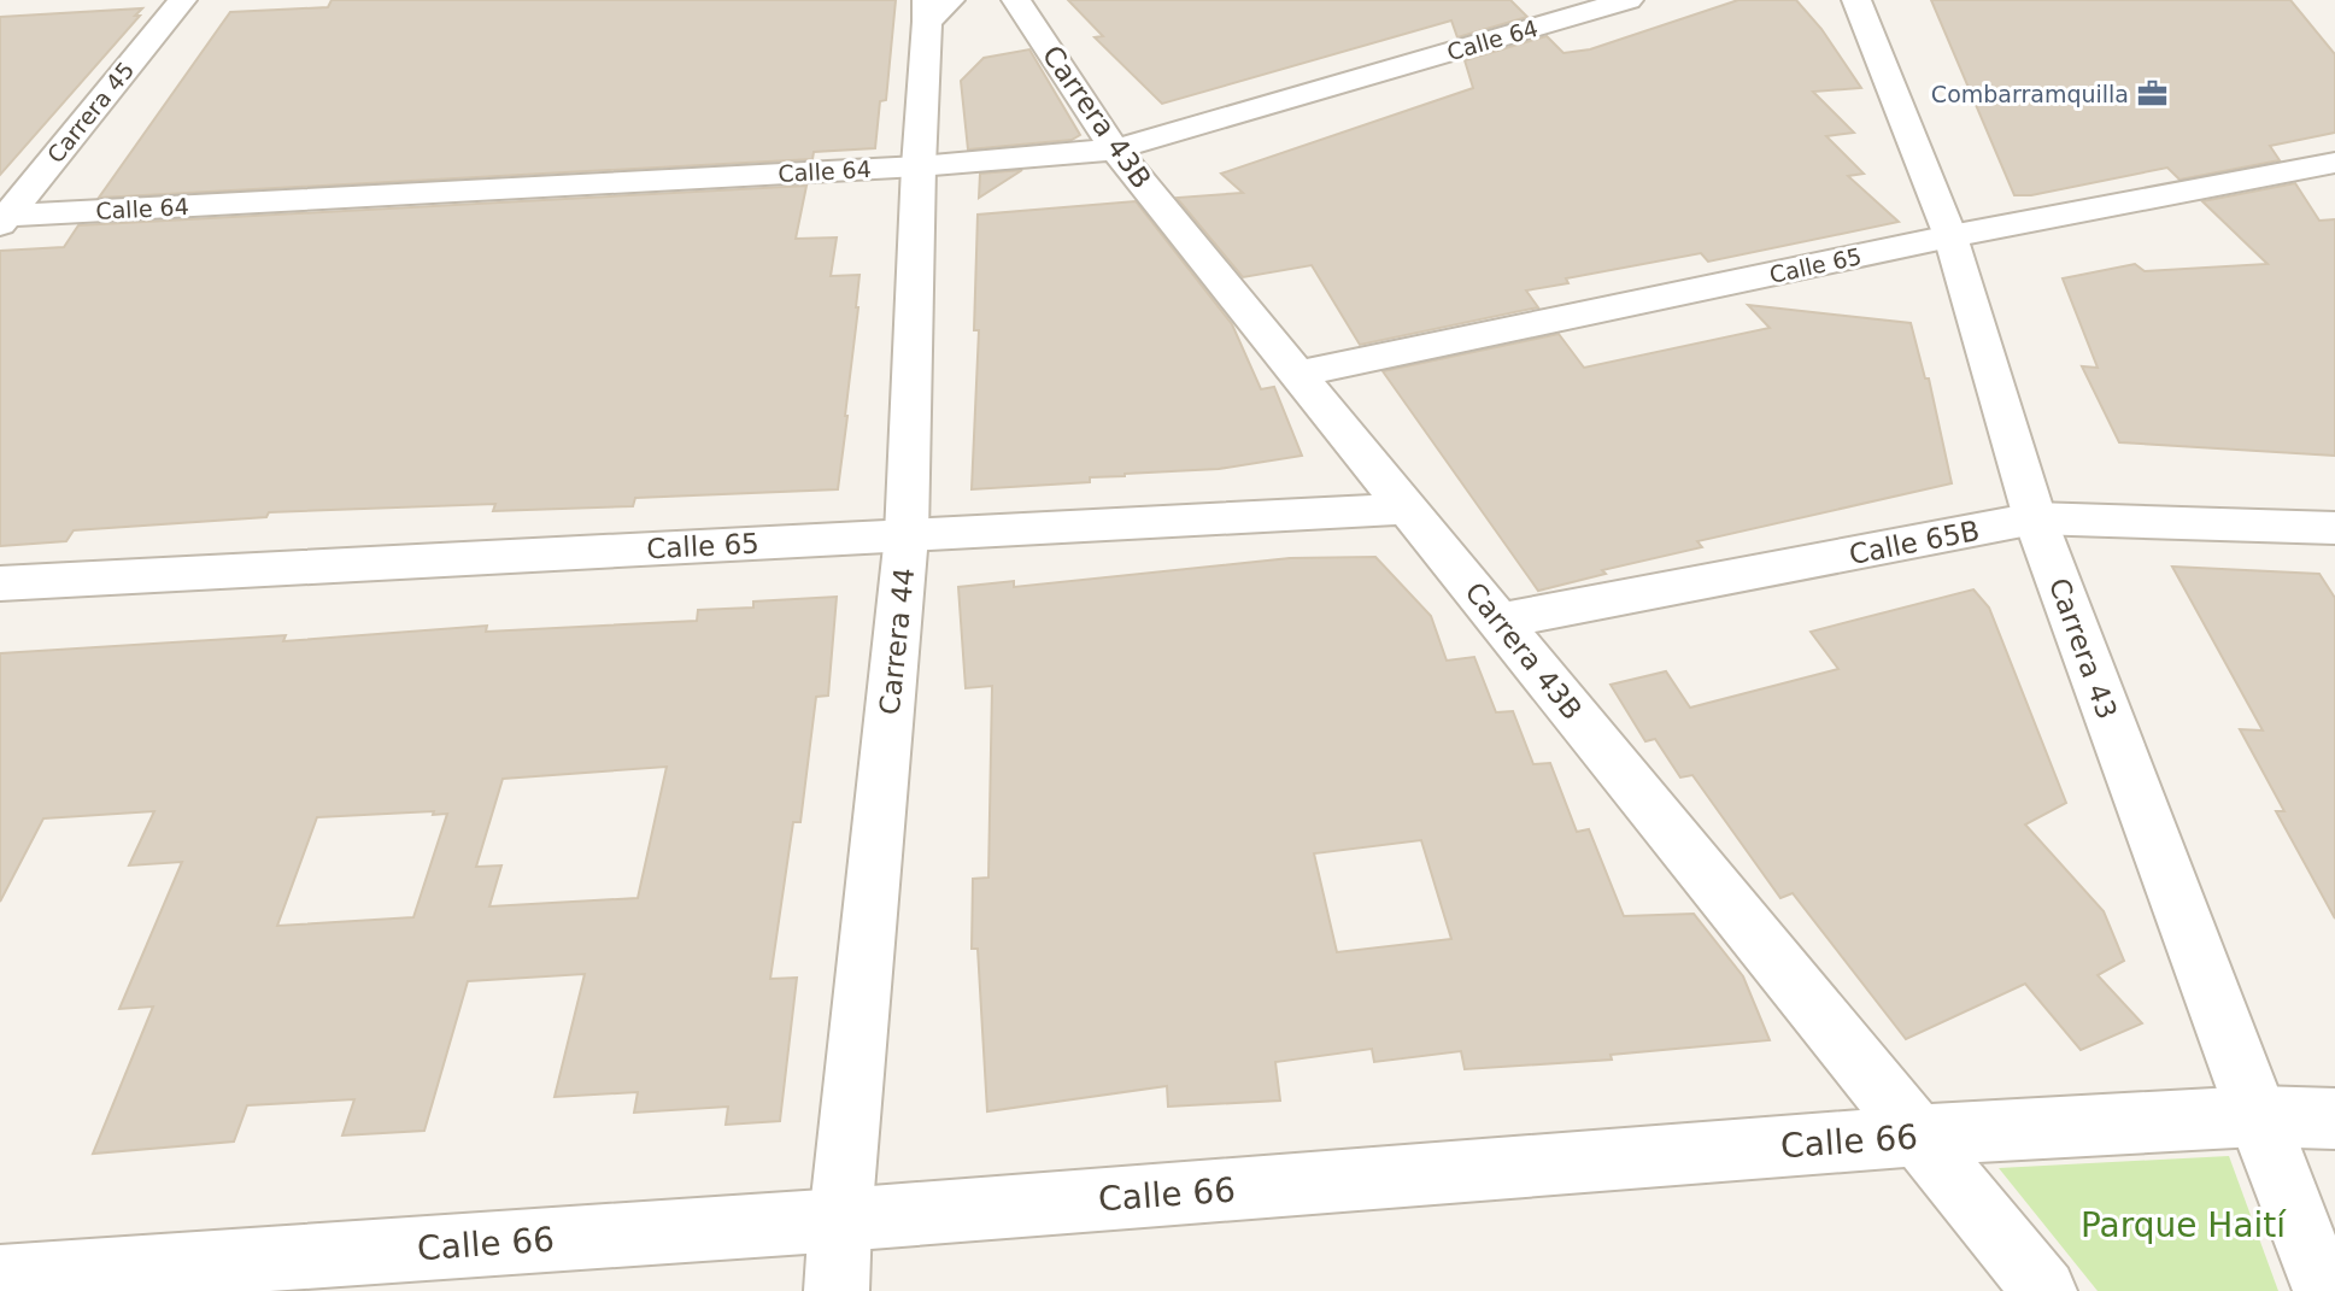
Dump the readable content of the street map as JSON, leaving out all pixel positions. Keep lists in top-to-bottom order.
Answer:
{
  "streets": {
    "street": [
      "Calle 64",
      "Carrera 45",
      "Carrera 43B",
      "Calle 65",
      "Calle 65B",
      "Carrera 44",
      "Carrera 43",
      "Calle 66"
    ]
  },
  "crossings": [
    ["Calle 64", "Carrera 45"],
    ["Calle 64", "Carrera 43B"],
    ["Calle 64", "Carrera 44"],
    ["Carrera 43B", "Calle 65"],
    ["Carrera 43B", "Calle 65B"],
    ["Carrera 43B", "Calle 66"],
    ["Calle 65", "Carrera 44"],
    ["Calle 65", "Carrera 43"],
    ["Calle 65B", "Carrera 43"],
    ["Carrera 44", "Calle 66"],
    ["Carrera 43", "Calle 66"]
  ],
  "parks": ["Parque Haití"],
  "places": {
    "office": ["Combarramquilla"]
  }
}
